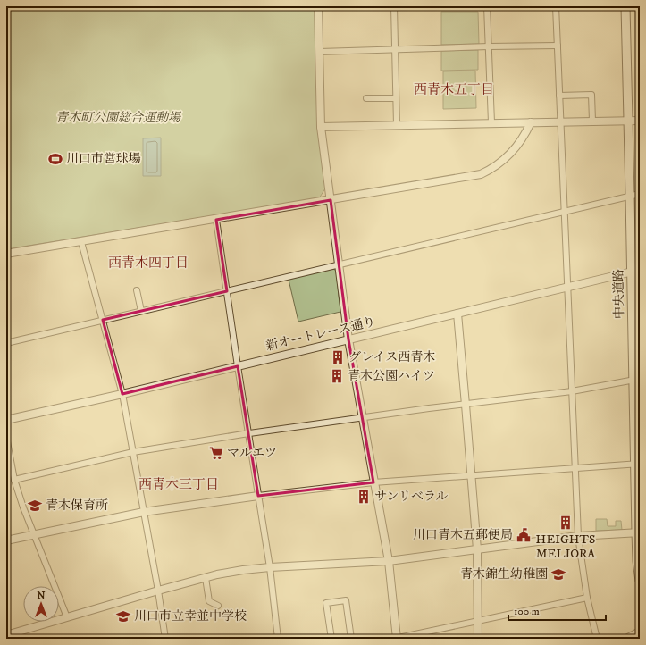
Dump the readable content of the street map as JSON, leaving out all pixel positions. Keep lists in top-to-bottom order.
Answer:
{
  "streets": {
    "main road": ["中央道路"],
    "street": ["新オートレース通り"]
  },
  "crossings": [
    ["中央道路", "新オートレース通り"]
  ],
  "districts": ["西青木五丁目", "西青木四丁目", "西青木三丁目"],
  "parks": ["青木町公園総合運動場"],
  "places": {
    "sports": ["川口市営球場"],
    "building": [
      "グレイス西青木",
      "青木公園ハイツ",
      "サンリベラル",
      "HEIGHTS MELIORA"
    ],
    "supermarket": ["マルエツ"],
    "school or university": ["青木保育所", "青木錦生幼稚園", "川口市立幸並中学校"],
    "public building": ["川口青木五郵便局"]
  },
  "scale_bar": "100 m",
  "north": "top"
}
